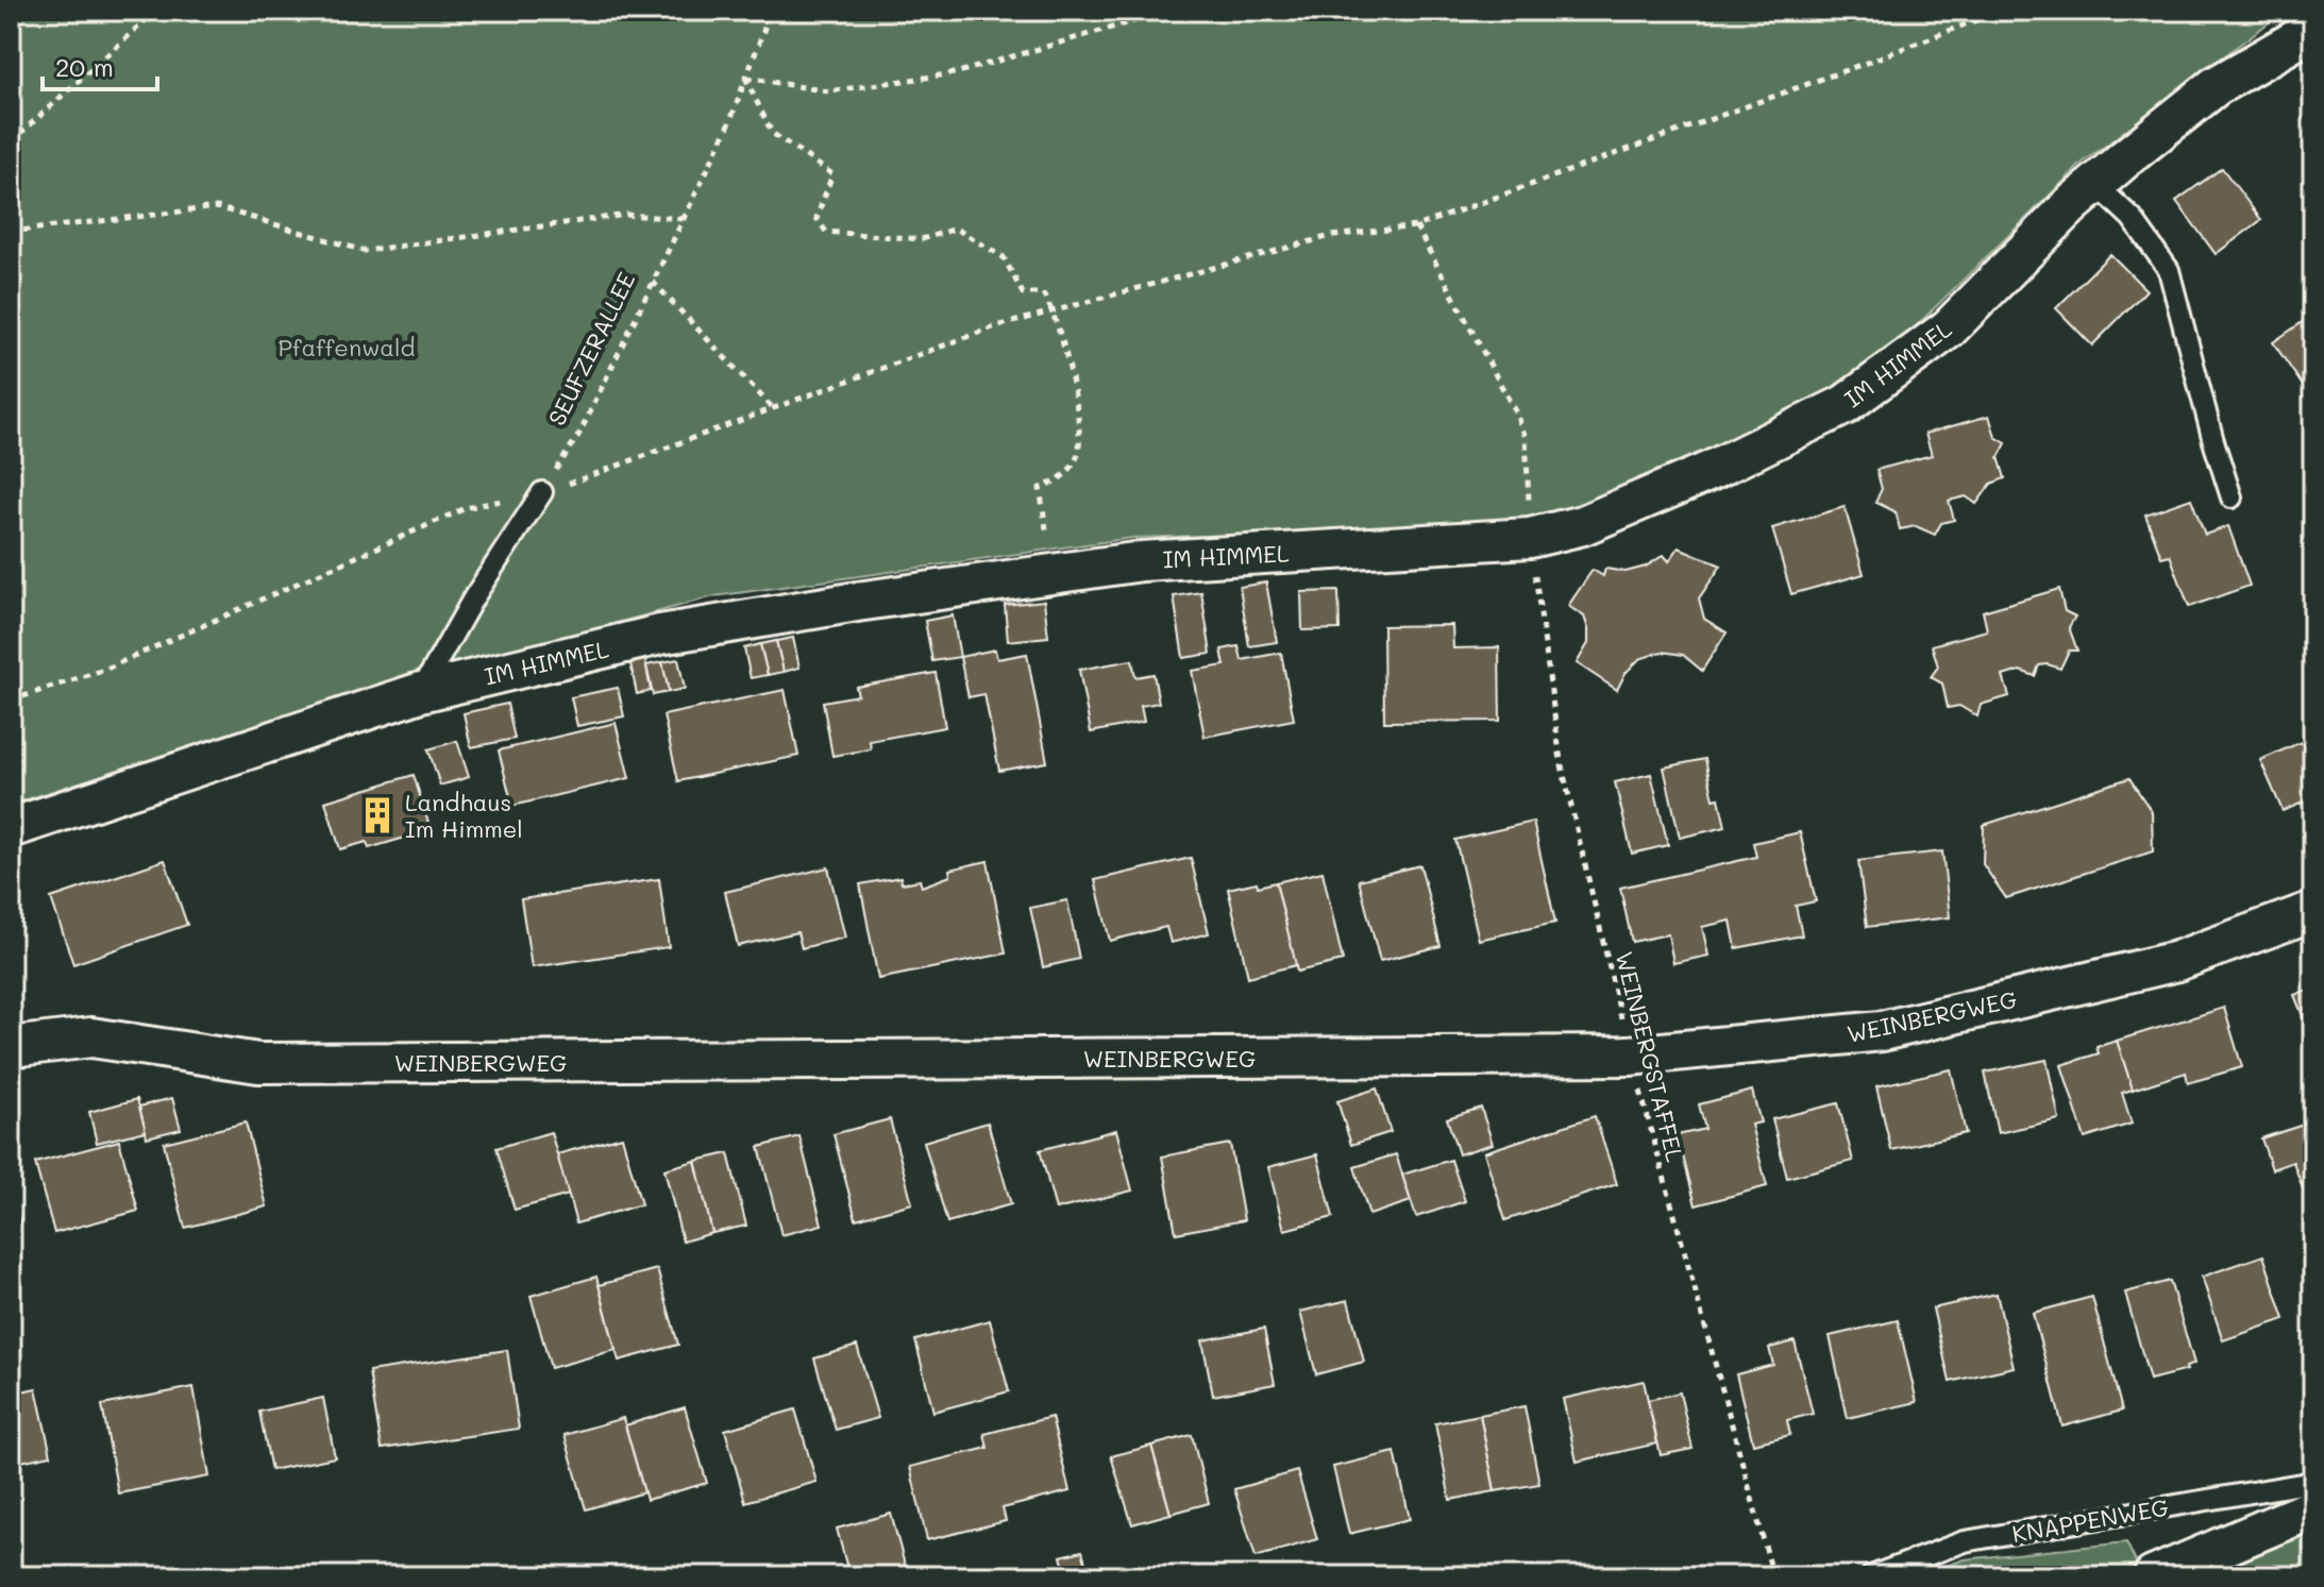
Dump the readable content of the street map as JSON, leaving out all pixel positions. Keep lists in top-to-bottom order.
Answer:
{
  "streets": {
    "street": ["IM HIMMEL", "WEINBERGWEG"],
    "lane": ["KNAPPENWEG"],
    "path": ["SEUFZERALLEE", "WEINBERGSTAFFEL"]
  },
  "crossings": [
    ["IM HIMMEL", "WEINBERGSTAFFEL"],
    ["WEINBERGWEG", "WEINBERGSTAFFEL"]
  ],
  "parks": ["Pfaffenwald"],
  "places": {
    "building": ["Landhaus Im Himmel"]
  },
  "scale_bar": "20 m"
}
